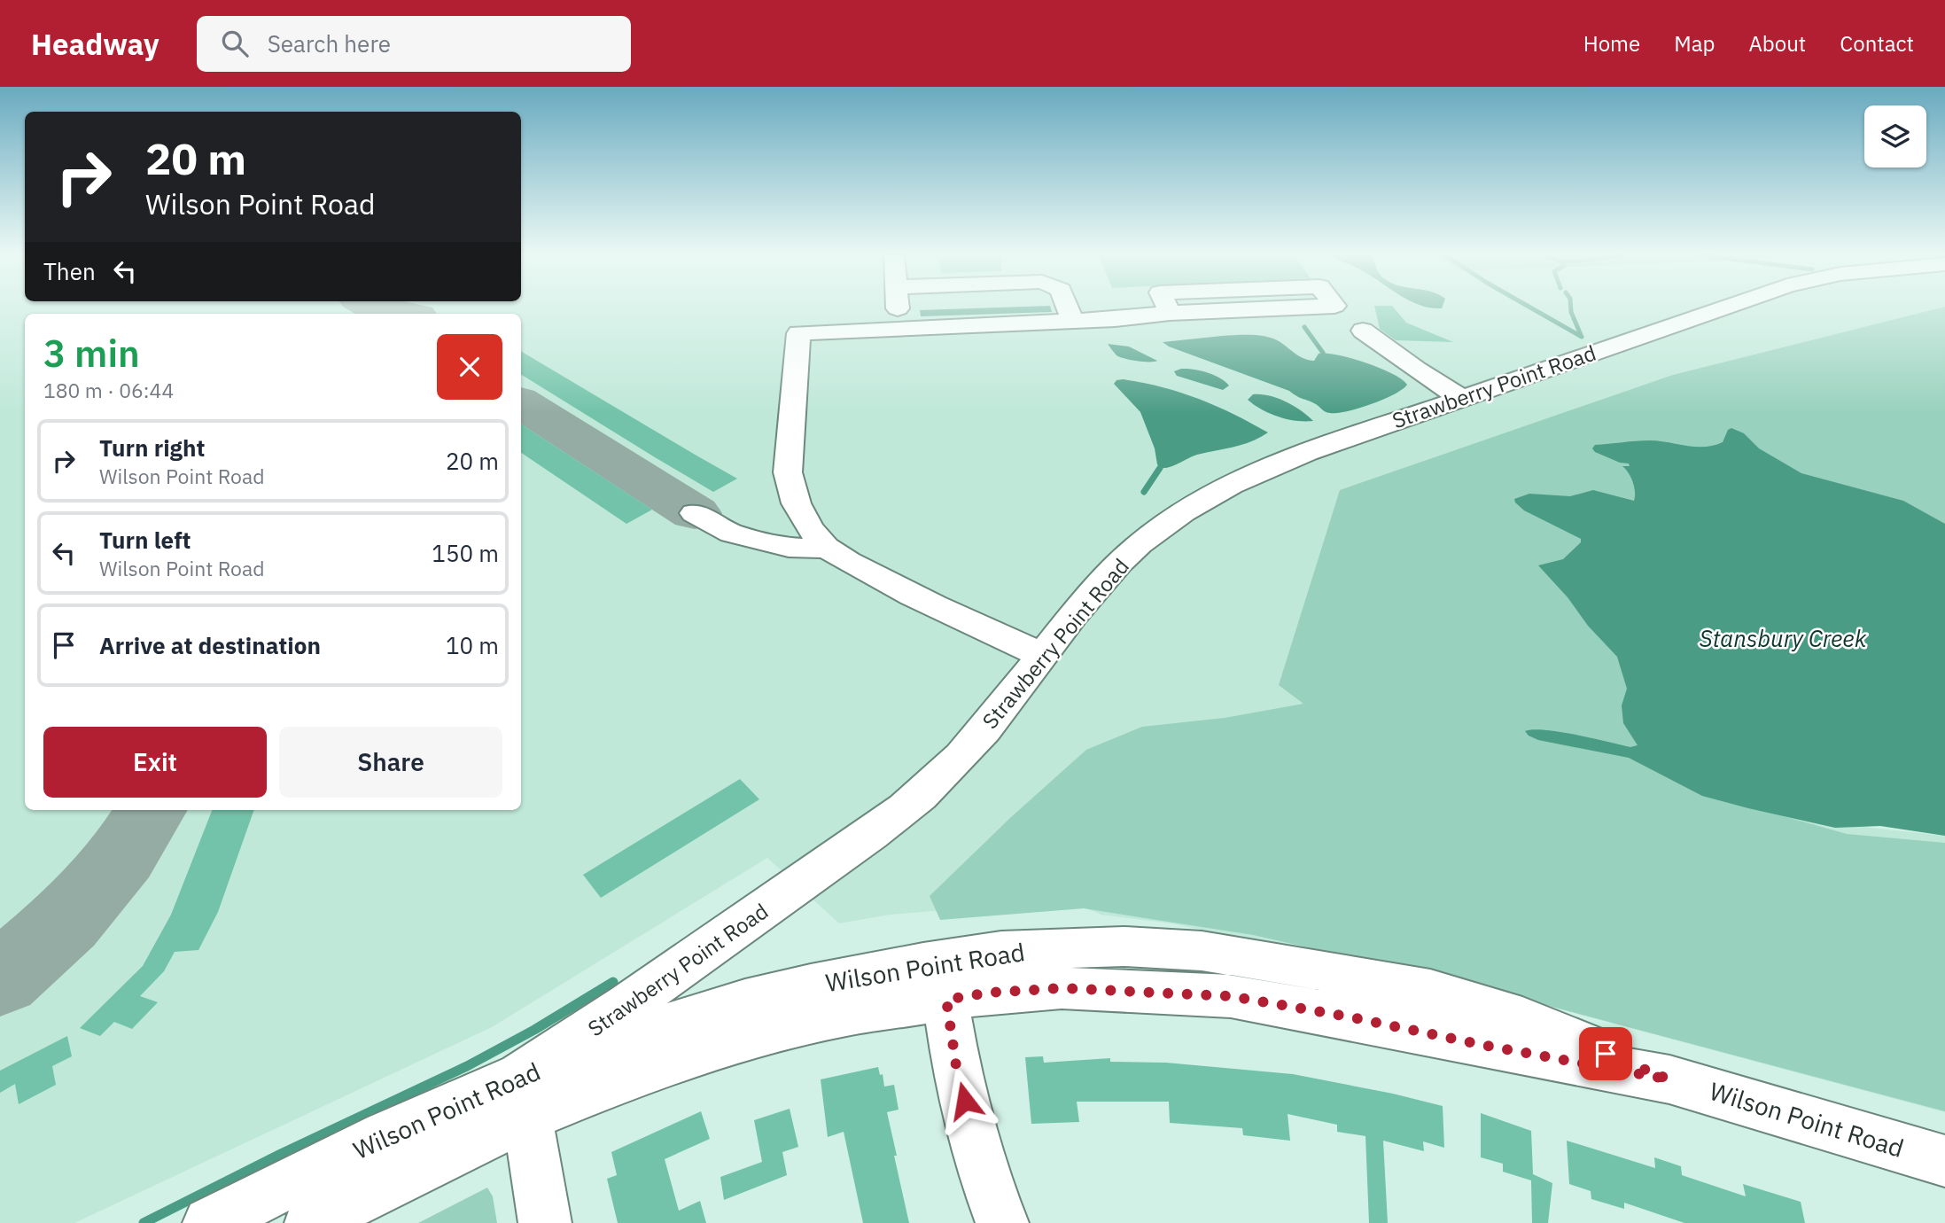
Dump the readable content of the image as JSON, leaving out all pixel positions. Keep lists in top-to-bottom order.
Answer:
{
  "streets": {
    "street": ["Strawberry Point Road", "Wilson Point Road"]
  },
  "crossings": [
    ["Strawberry Point Road", "Wilson Point Road"]
  ],
  "water": ["Stansbury Creek"],
  "page": {
    "header": "Headway",
    "search": "Search here",
    "nav": [
      "Home",
      "Map",
      "About",
      "Contact"
    ],
    "turn": ["20 m", "Wilson Point Road"],
    "then": "Then",
    "heading": ["3 min", "180 m · 06:44"],
    "list": [
      {
        "name": "Turn right",
        "note": "Wilson Point Road",
        "value": "20 m"
      },
      {
        "name": "Turn left",
        "note": "Wilson Point Road",
        "value": "150 m"
      },
      {
        "name": "Arrive at destination",
        "value": "10 m"
      }
    ],
    "buttons": ["Exit", "Share"]
  }
}
